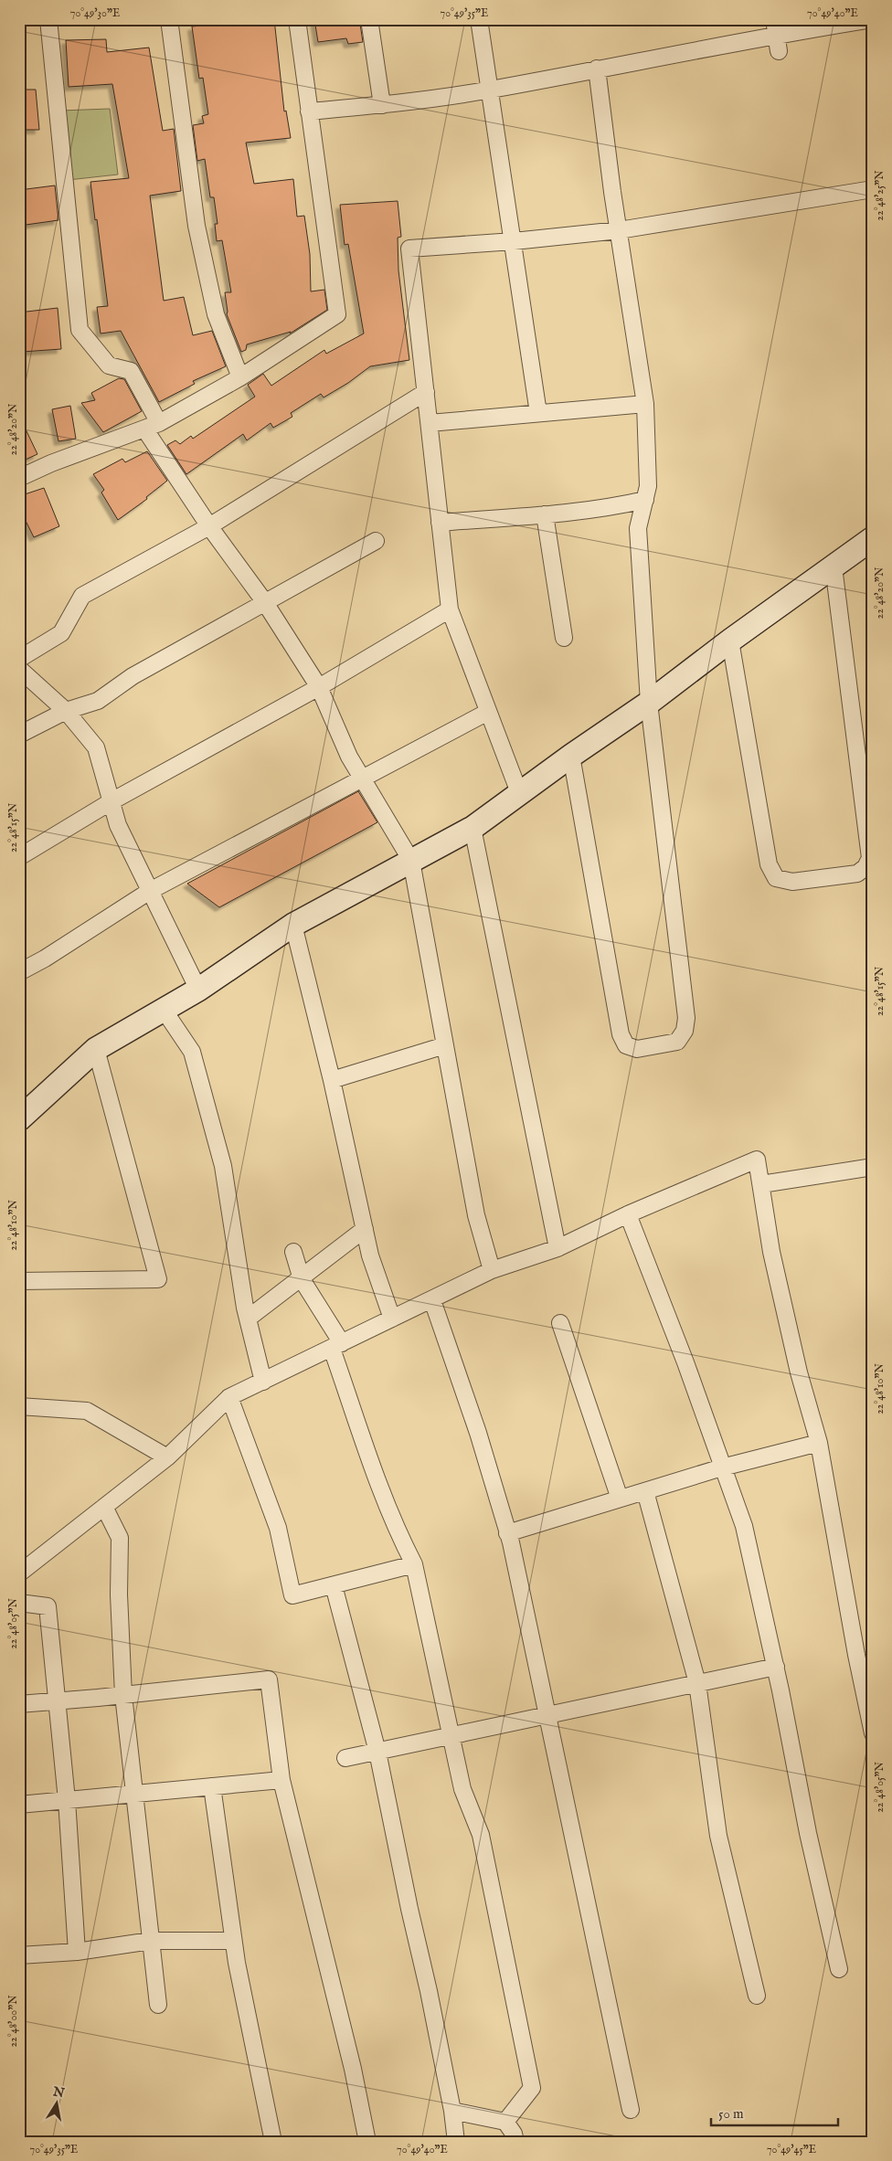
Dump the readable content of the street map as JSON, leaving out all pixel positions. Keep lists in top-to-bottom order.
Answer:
{
  "scale_bar": "50 m",
  "north": "top",
  "coordinates": [
    "70°49'30\"E",
    "70°49'35\"E",
    "70°49'40\"E",
    "22°48'25\"N",
    "22°48'20\"N",
    "22°48'15\"N",
    "22°48'10\"N",
    "22°48'05\"N",
    "22°48'00\"N",
    "70°49'45\"E"
  ]
}
